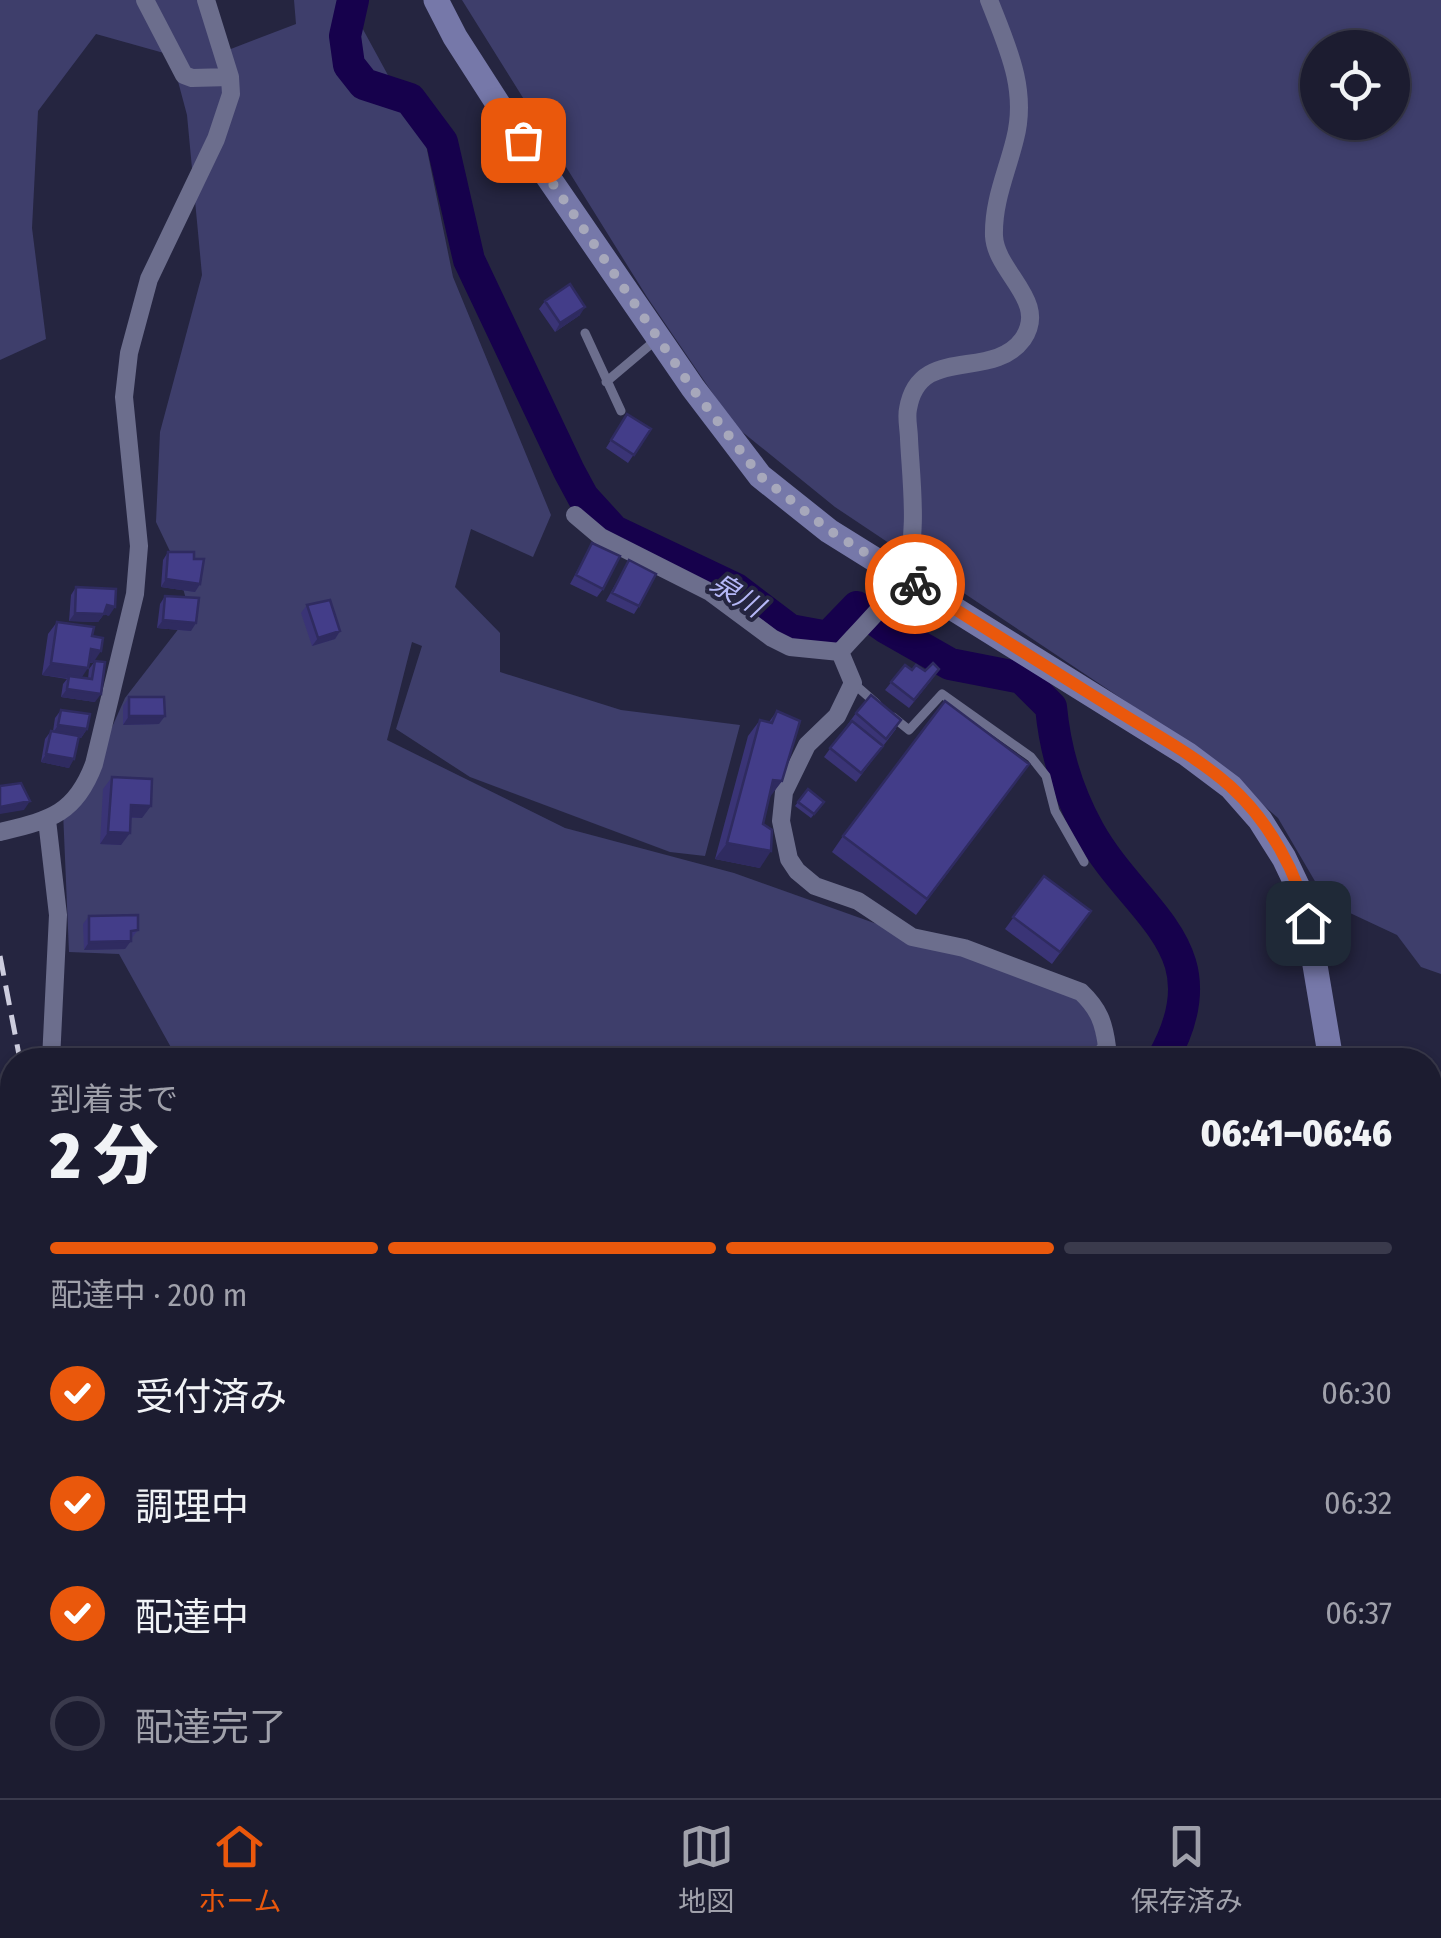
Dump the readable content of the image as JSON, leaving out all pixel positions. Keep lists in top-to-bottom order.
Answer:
{
  "water": ["泉川"],
  "page": {
    "heading": ["2 分", "到着まで", "06:41–06:46"],
    "bar": "配達中 · 200 m",
    "list": [
      ["受付済み", "06:30"],
      ["調理中", "06:32"],
      ["配達中", "06:37"],
      "配達完了"
    ],
    "tabs": ["ホーム", "地図", "保存済み"]
  }
}
